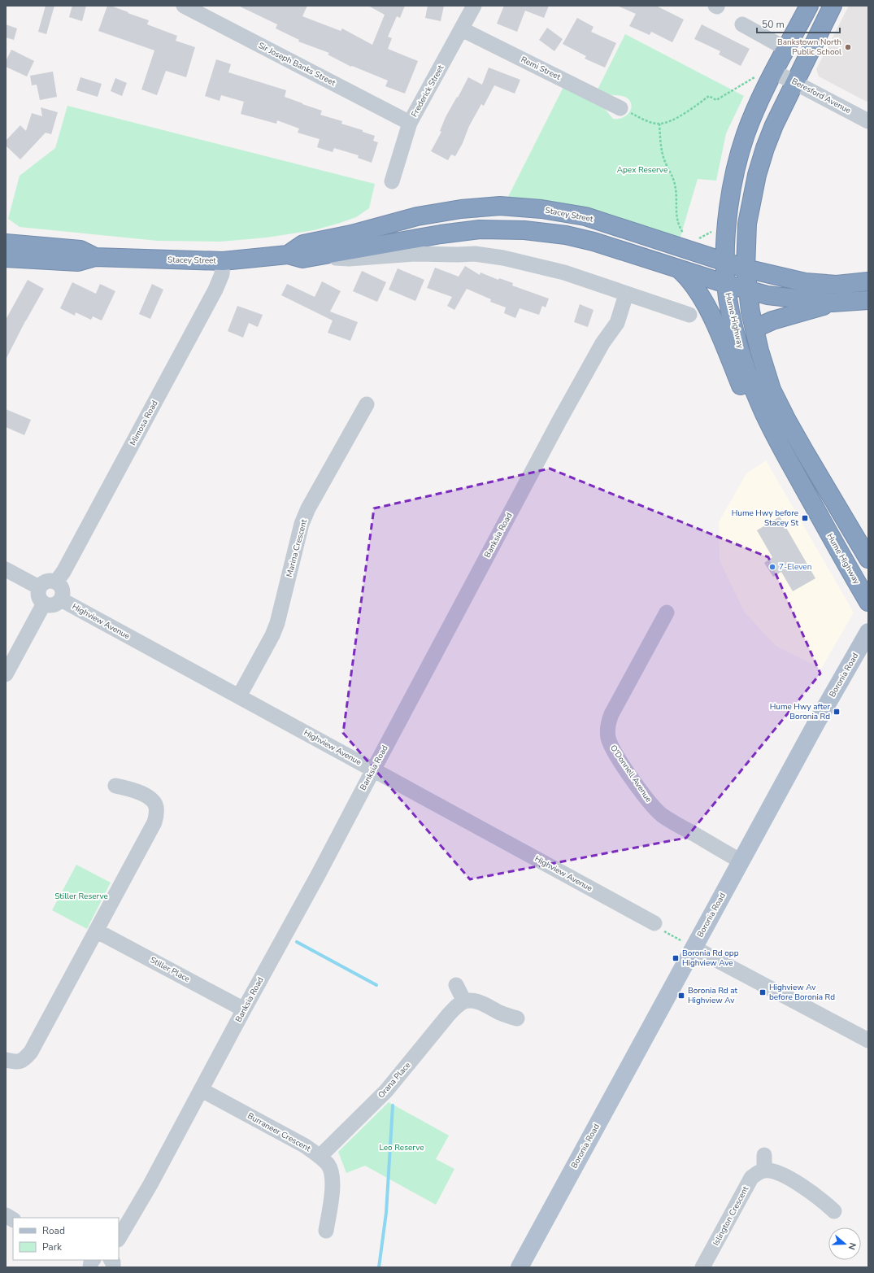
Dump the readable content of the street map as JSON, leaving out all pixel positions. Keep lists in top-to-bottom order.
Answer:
{
  "streets": {
    "highway": ["Stacey Street", "Hume Highway"],
    "main road": ["Boronia Road"],
    "street": [
      "Sir Joseph Banks Street",
      "Remi Street",
      "Frederick Street",
      "Beresford Avenue",
      "Mimosa Road",
      "Banksia Road",
      "Marina Crescent",
      "Highview Avenue",
      "O'Donnell Avenue",
      "Stiller Place",
      "Orana Place",
      "Burraneer Crescent",
      "Islington Crescent"
    ]
  },
  "crossings": [
    ["Sir Joseph Banks Street", "Frederick Street"],
    ["Remi Street", "Frederick Street"],
    ["Beresford Avenue", "Hume Highway"],
    ["Stacey Street", "Hume Highway"],
    ["Stacey Street", "Mimosa Road"],
    ["Stacey Street", "Banksia Road"],
    ["Mimosa Road", "Highview Avenue"],
    ["Banksia Road", "Highview Avenue"],
    ["Banksia Road", "Stiller Place"],
    ["Banksia Road", "Burraneer Crescent"],
    ["Marina Crescent", "Highview Avenue"],
    ["Boronia Road", "O'Donnell Avenue"],
    ["Orana Place", "Burraneer Crescent"]
  ],
  "parks": ["Apex Reserve", "Stiller Reserve", "Leo Reserve"],
  "places": {
    "other": ["Bankstown North Public School", "7-Eleven"],
    "transit": [
      "Hume Hwy before Stacey St",
      "Hume Hwy after Boronia Rd",
      "Boronia Rd opp Highview Ave",
      "Highview Av before Boronia Rd",
      "Boronia Rd at Highview Av"
    ]
  },
  "legend": ["Road", "Park"],
  "scale_bar": "50 m",
  "north": "right"
}
